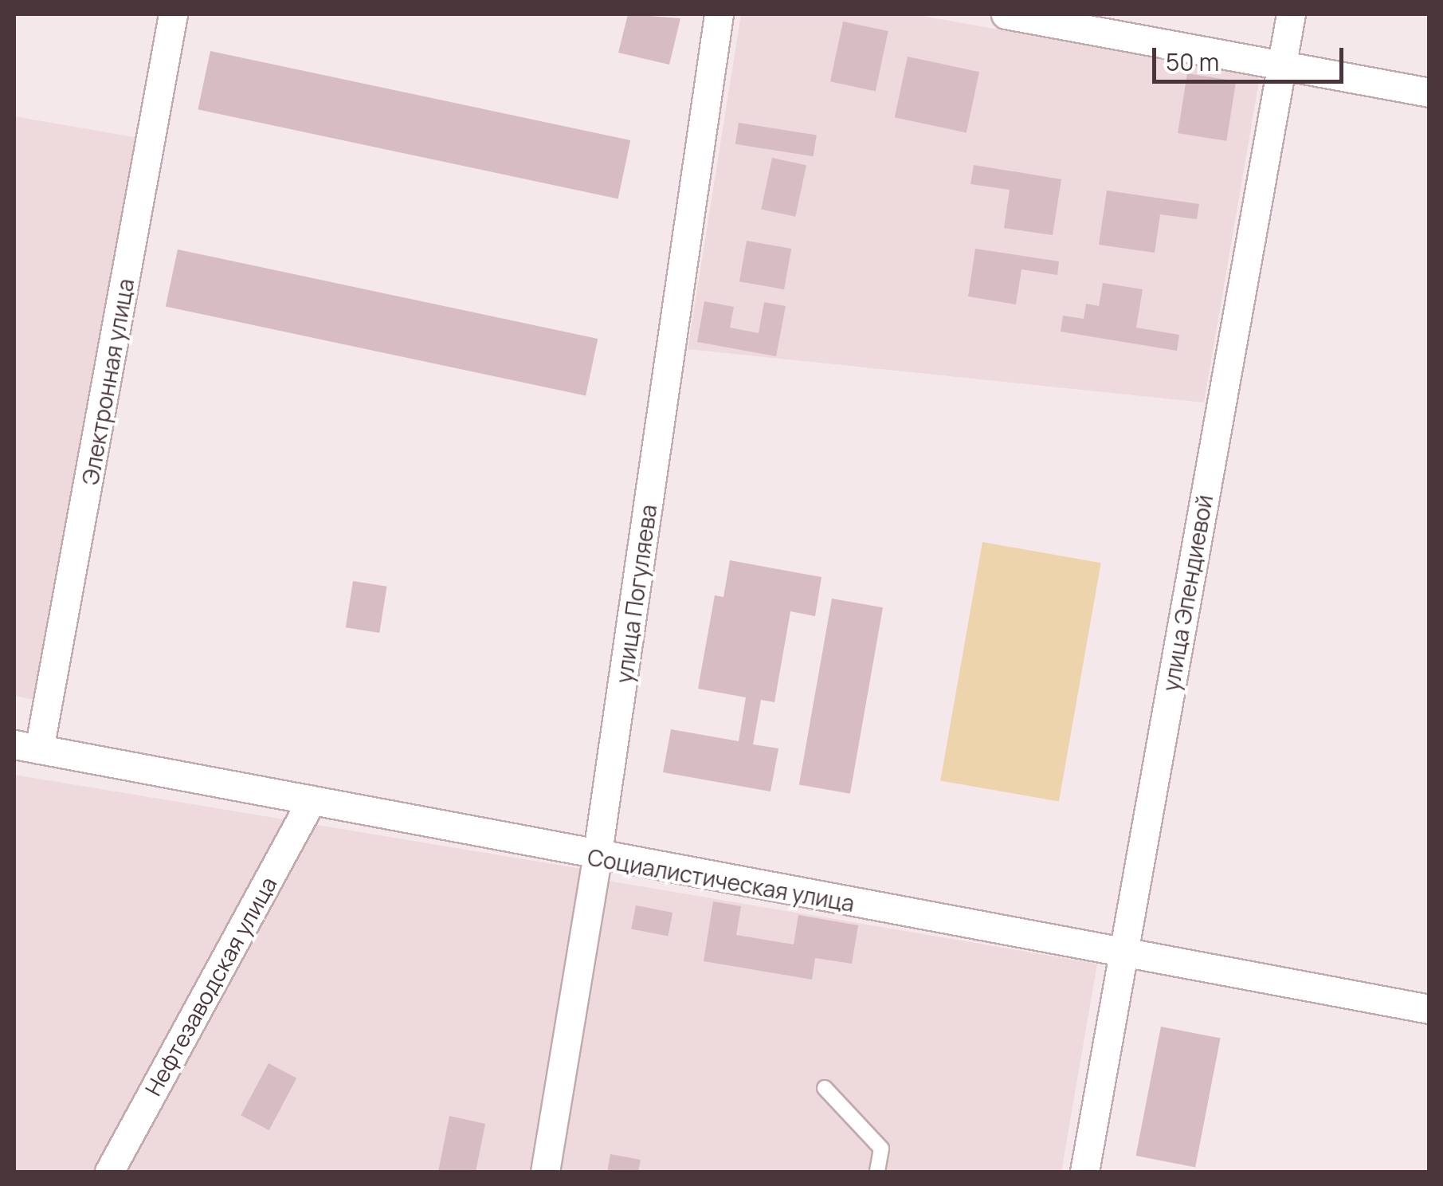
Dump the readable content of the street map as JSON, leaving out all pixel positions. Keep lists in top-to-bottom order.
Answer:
{
  "streets": {
    "street": [
      "Электронная улица",
      "улица Эпендиевой",
      "улица Погуляева",
      "Социалистическая улица",
      "Нефтезаводская улица"
    ]
  },
  "crossings": [
    ["Электронная улица", "Социалистическая улица"],
    ["улица Эпендиевой", "Социалистическая улица"],
    ["улица Погуляева", "Социалистическая улица"],
    ["Социалистическая улица", "Нефтезаводская улица"]
  ],
  "scale_bar": "50 m"
}
